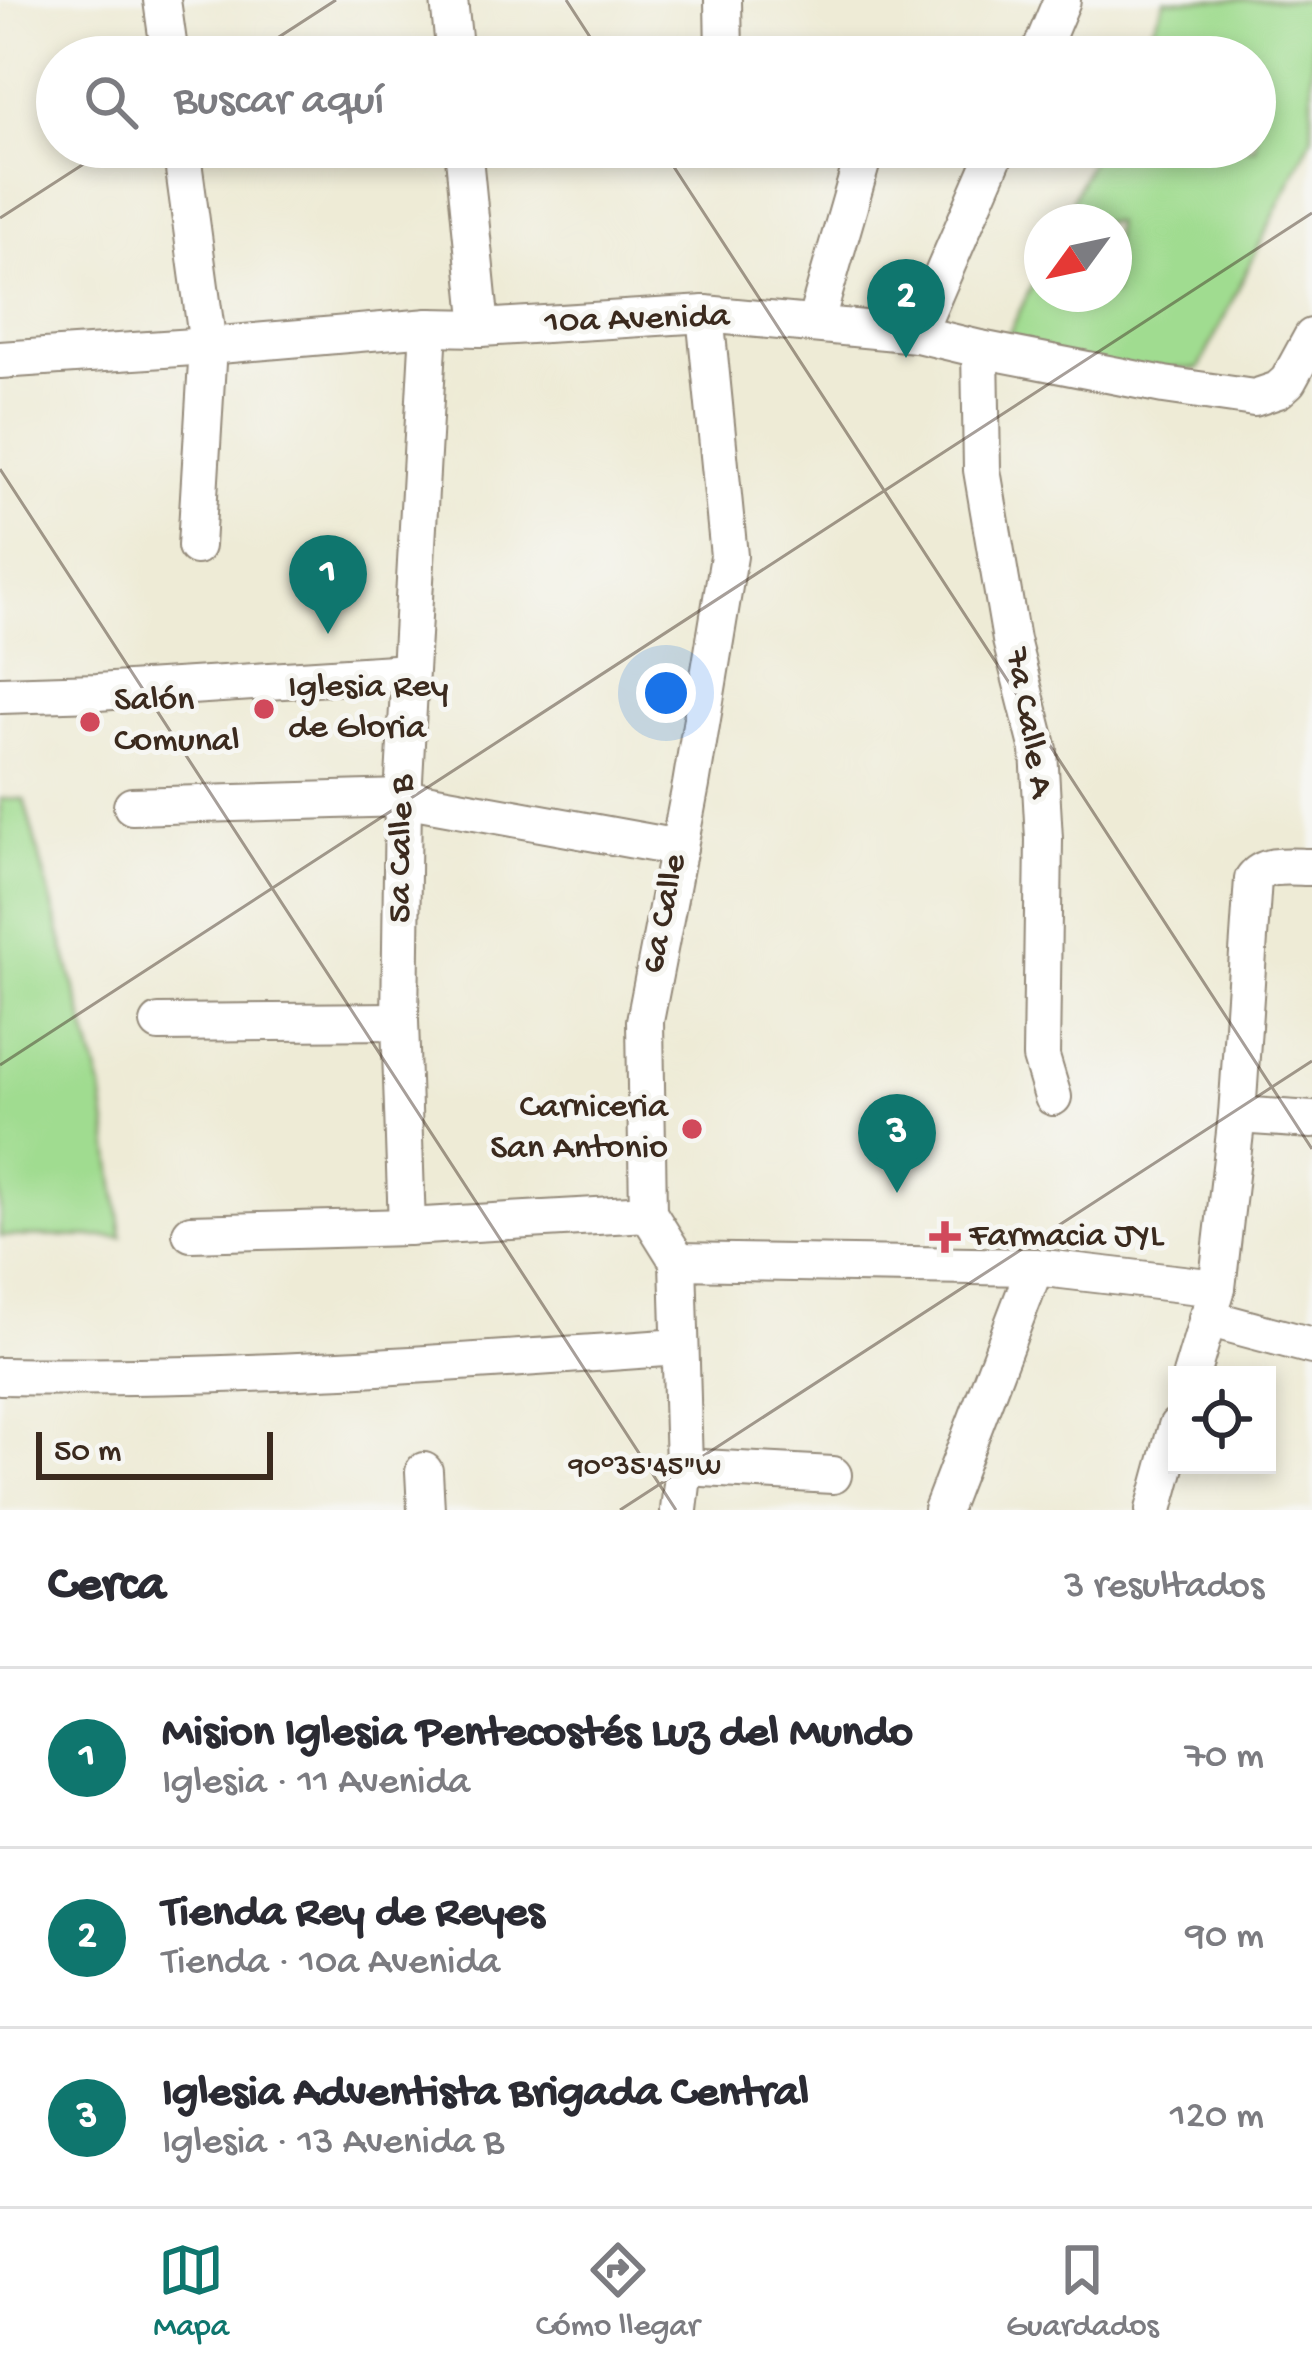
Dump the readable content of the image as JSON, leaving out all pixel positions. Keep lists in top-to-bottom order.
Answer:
{
  "streets": {
    "street": [
      "10a Avenida",
      "7a Calle A",
      "5a Calle B",
      "6a Calle"
    ]
  },
  "crossings": [
    ["10a Avenida", "7a Calle A"],
    ["10a Avenida", "5a Calle B"],
    ["10a Avenida", "6a Calle"]
  ],
  "places": {
    "other": ["Iglesia Rey de Gloria", "Salón Comunal", "Carniceria San Antonio"],
    "health": ["Farmacia JYL"]
  },
  "scale_bar": "50 m",
  "north": "bottom left",
  "page": {
    "search": "Buscar aquí",
    "pins": ["2", "1", "3"],
    "scale": "50 m",
    "heading": ["Cerca", "3 resultados"],
    "list": [
      {
        "mark": "1",
        "name": "Mision Iglesia Pentecostés Luz del Mundo",
        "note": "Iglesia · 11 Avenida",
        "value": "70 m"
      },
      {
        "mark": "2",
        "name": "Tienda Rey de Reyes",
        "note": "Tienda · 10a Avenida",
        "value": "90 m"
      },
      {
        "mark": "3",
        "name": "Iglesia Adventista Brigada Central",
        "note": "Iglesia · 13 Avenida B",
        "value": "120 m"
      }
    ],
    "nav": ["Mapa", "Cómo llegar", "Guardados"]
  },
  "coordinates": ["90°35'45\"W"]
}
